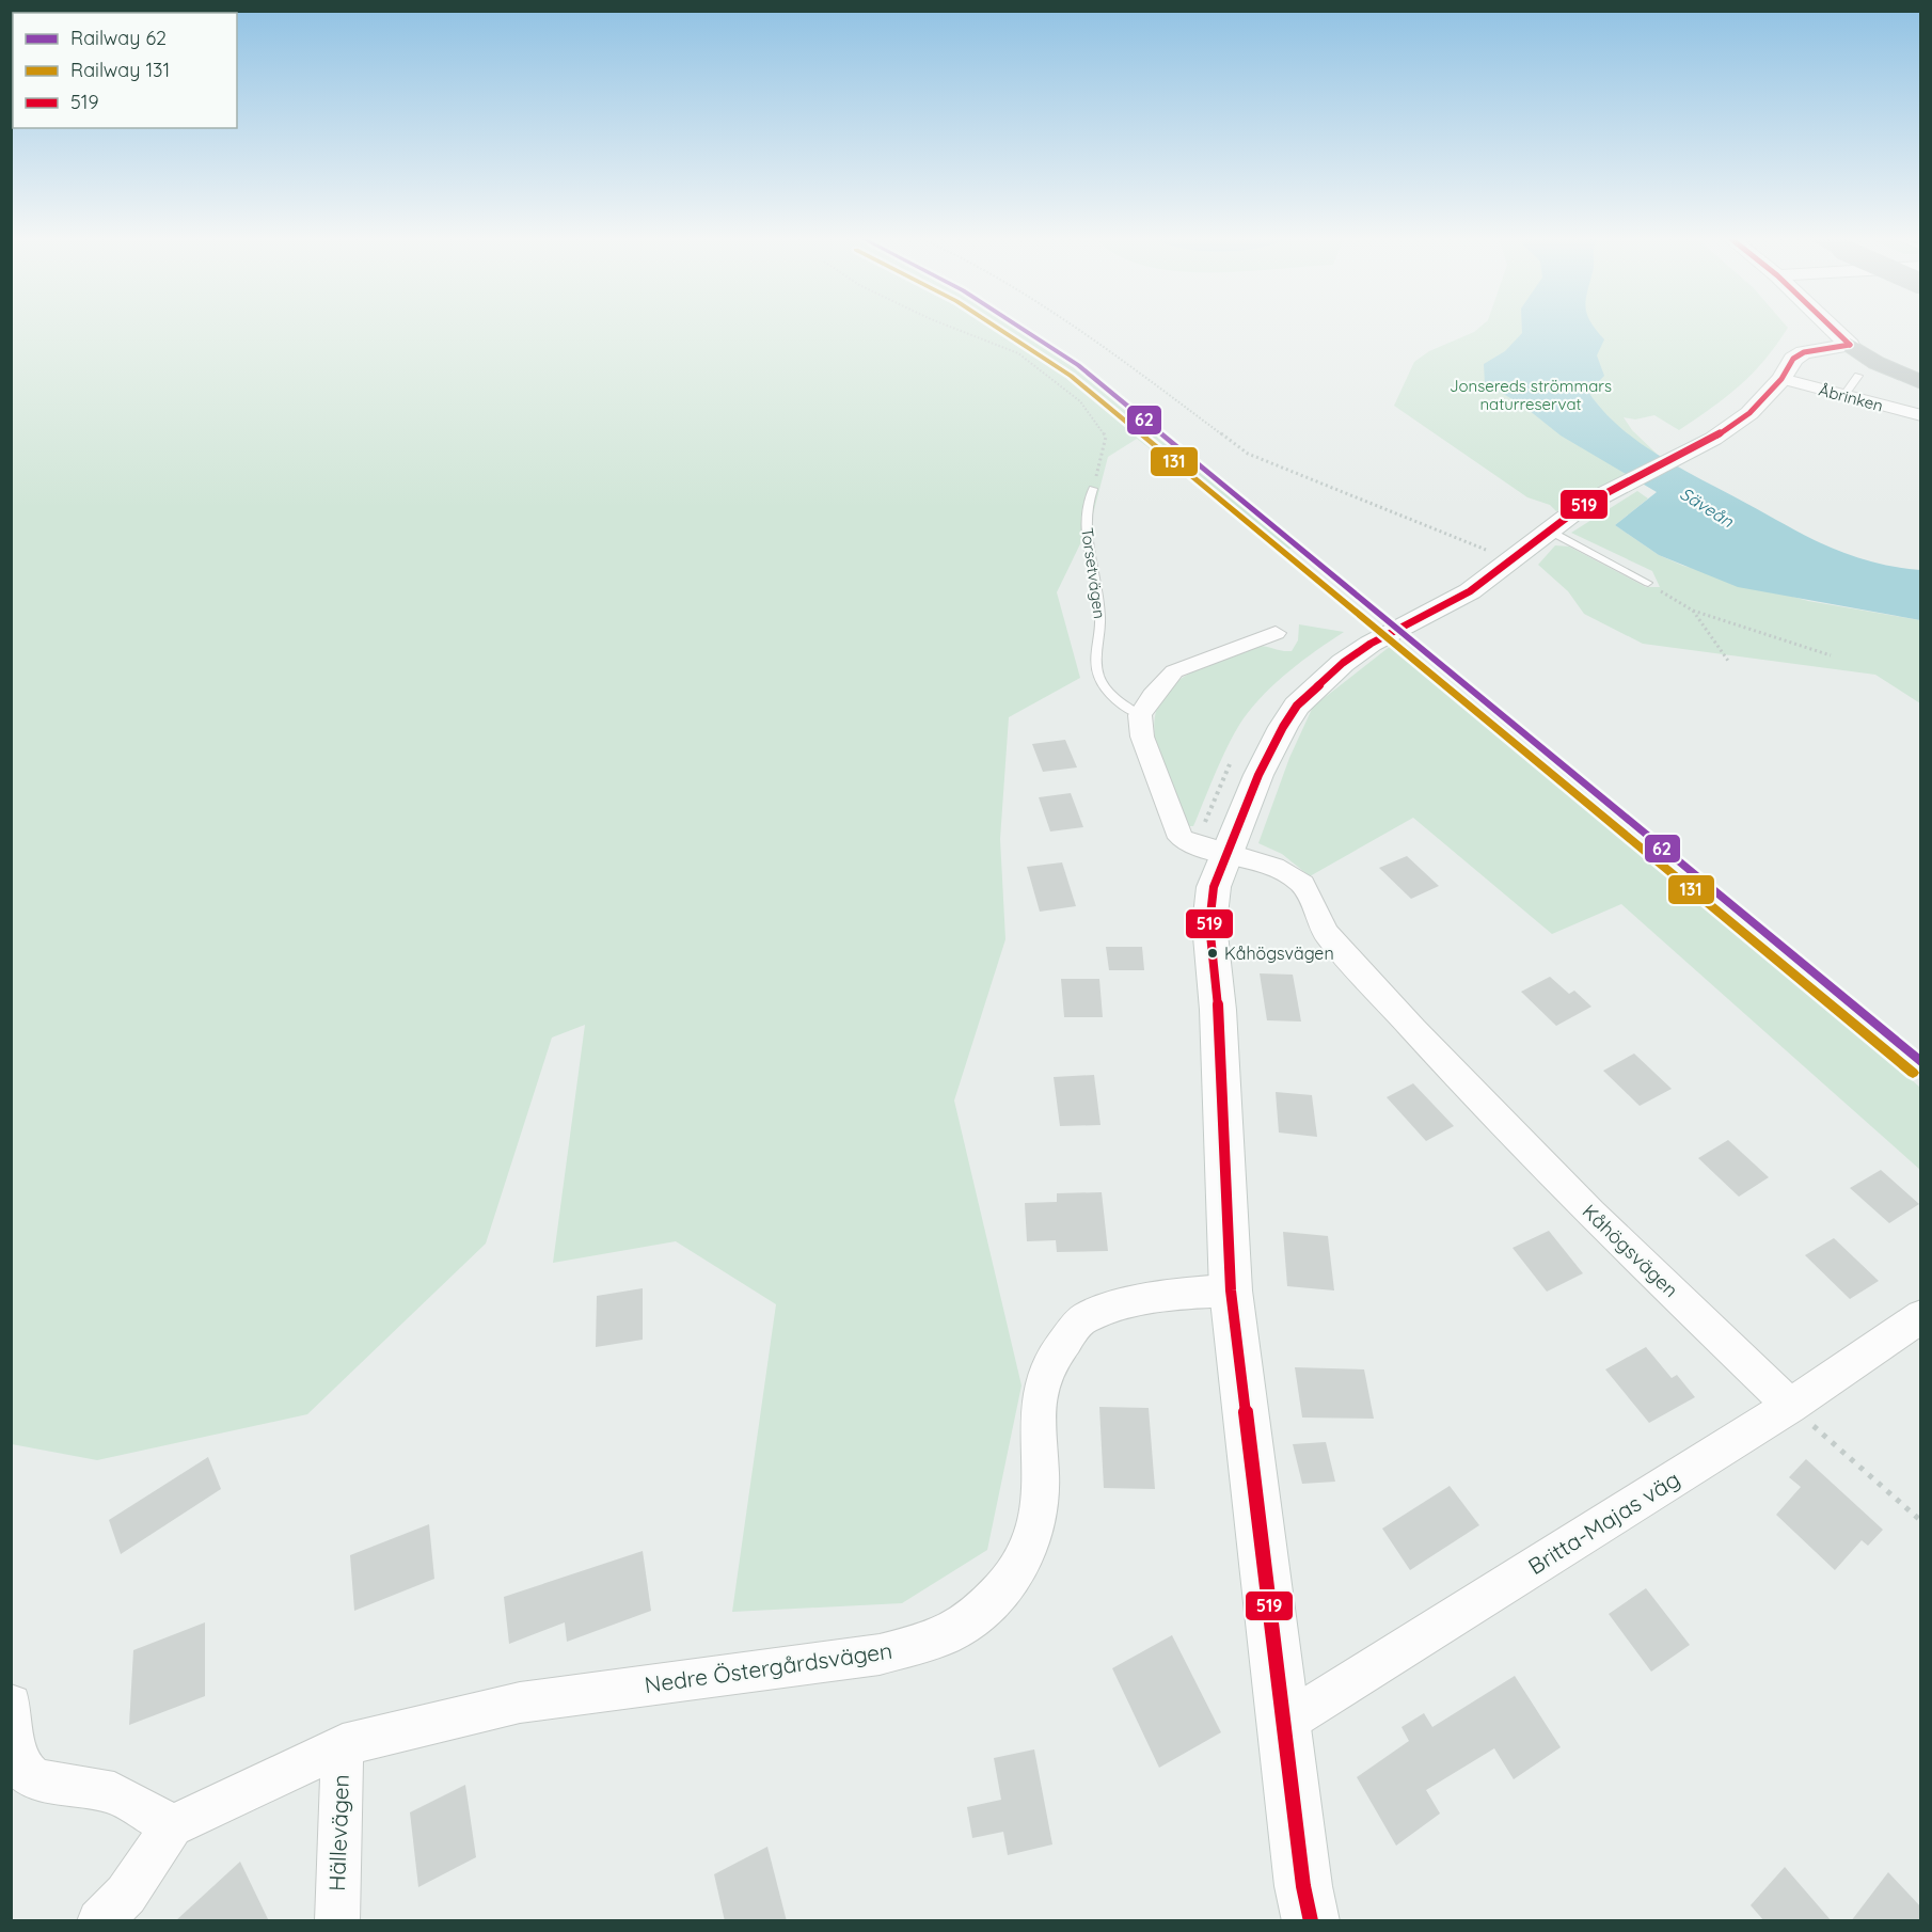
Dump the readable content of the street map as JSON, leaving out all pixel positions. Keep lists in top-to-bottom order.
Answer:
{
  "streets": {
    "street": [
      "Åbrinken",
      "Kåhögsvägen",
      "Britta-Majas väg",
      "Nedre Östergårdsvägen",
      "Hällevägen"
    ],
    "lane": ["Torsetvägen"]
  },
  "crossings": [
    ["Kåhögsvägen", "Britta-Majas väg"],
    ["Nedre Östergårdsvägen", "Hällevägen"]
  ],
  "water": ["Säveån"],
  "parks": ["Jonsereds strömmars naturreservat"],
  "places": ["Kåhögsvägen"],
  "lines": ["rail line 62", "rail line 131", "transit line 519"],
  "legend": ["Railway 62", "Railway 131", "519"]
}
